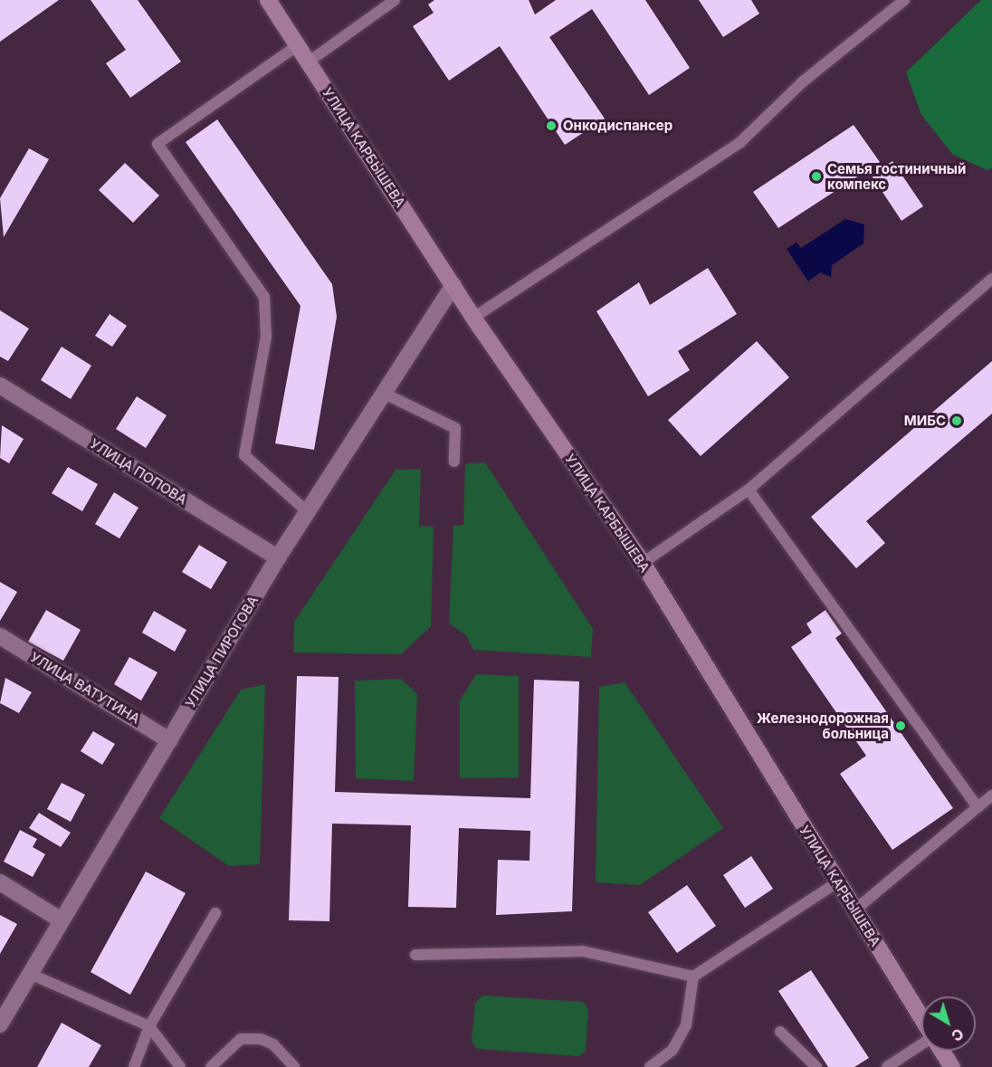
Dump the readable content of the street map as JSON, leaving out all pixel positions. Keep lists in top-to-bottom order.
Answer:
{
  "streets": {
    "main road": ["УЛИЦА КАРБЫШЕВА"],
    "street": ["УЛИЦА ПОПОВА", "УЛИЦА ПИРОГОВА", "УЛИЦА ВАТУТИНА"]
  },
  "crossings": [
    ["УЛИЦА КАРБЫШЕВА", "УЛИЦА ПИРОГОВА"],
    ["УЛИЦА ПОПОВА", "УЛИЦА ПИРОГОВА"],
    ["УЛИЦА ПИРОГОВА", "УЛИЦА ВАТУТИНА"]
  ],
  "places": [
    "Онкодиспансер",
    "Семья гостиничный компекс",
    "МИБС",
    "Железнодорожная больница"
  ],
  "north": "bottom right"
}
